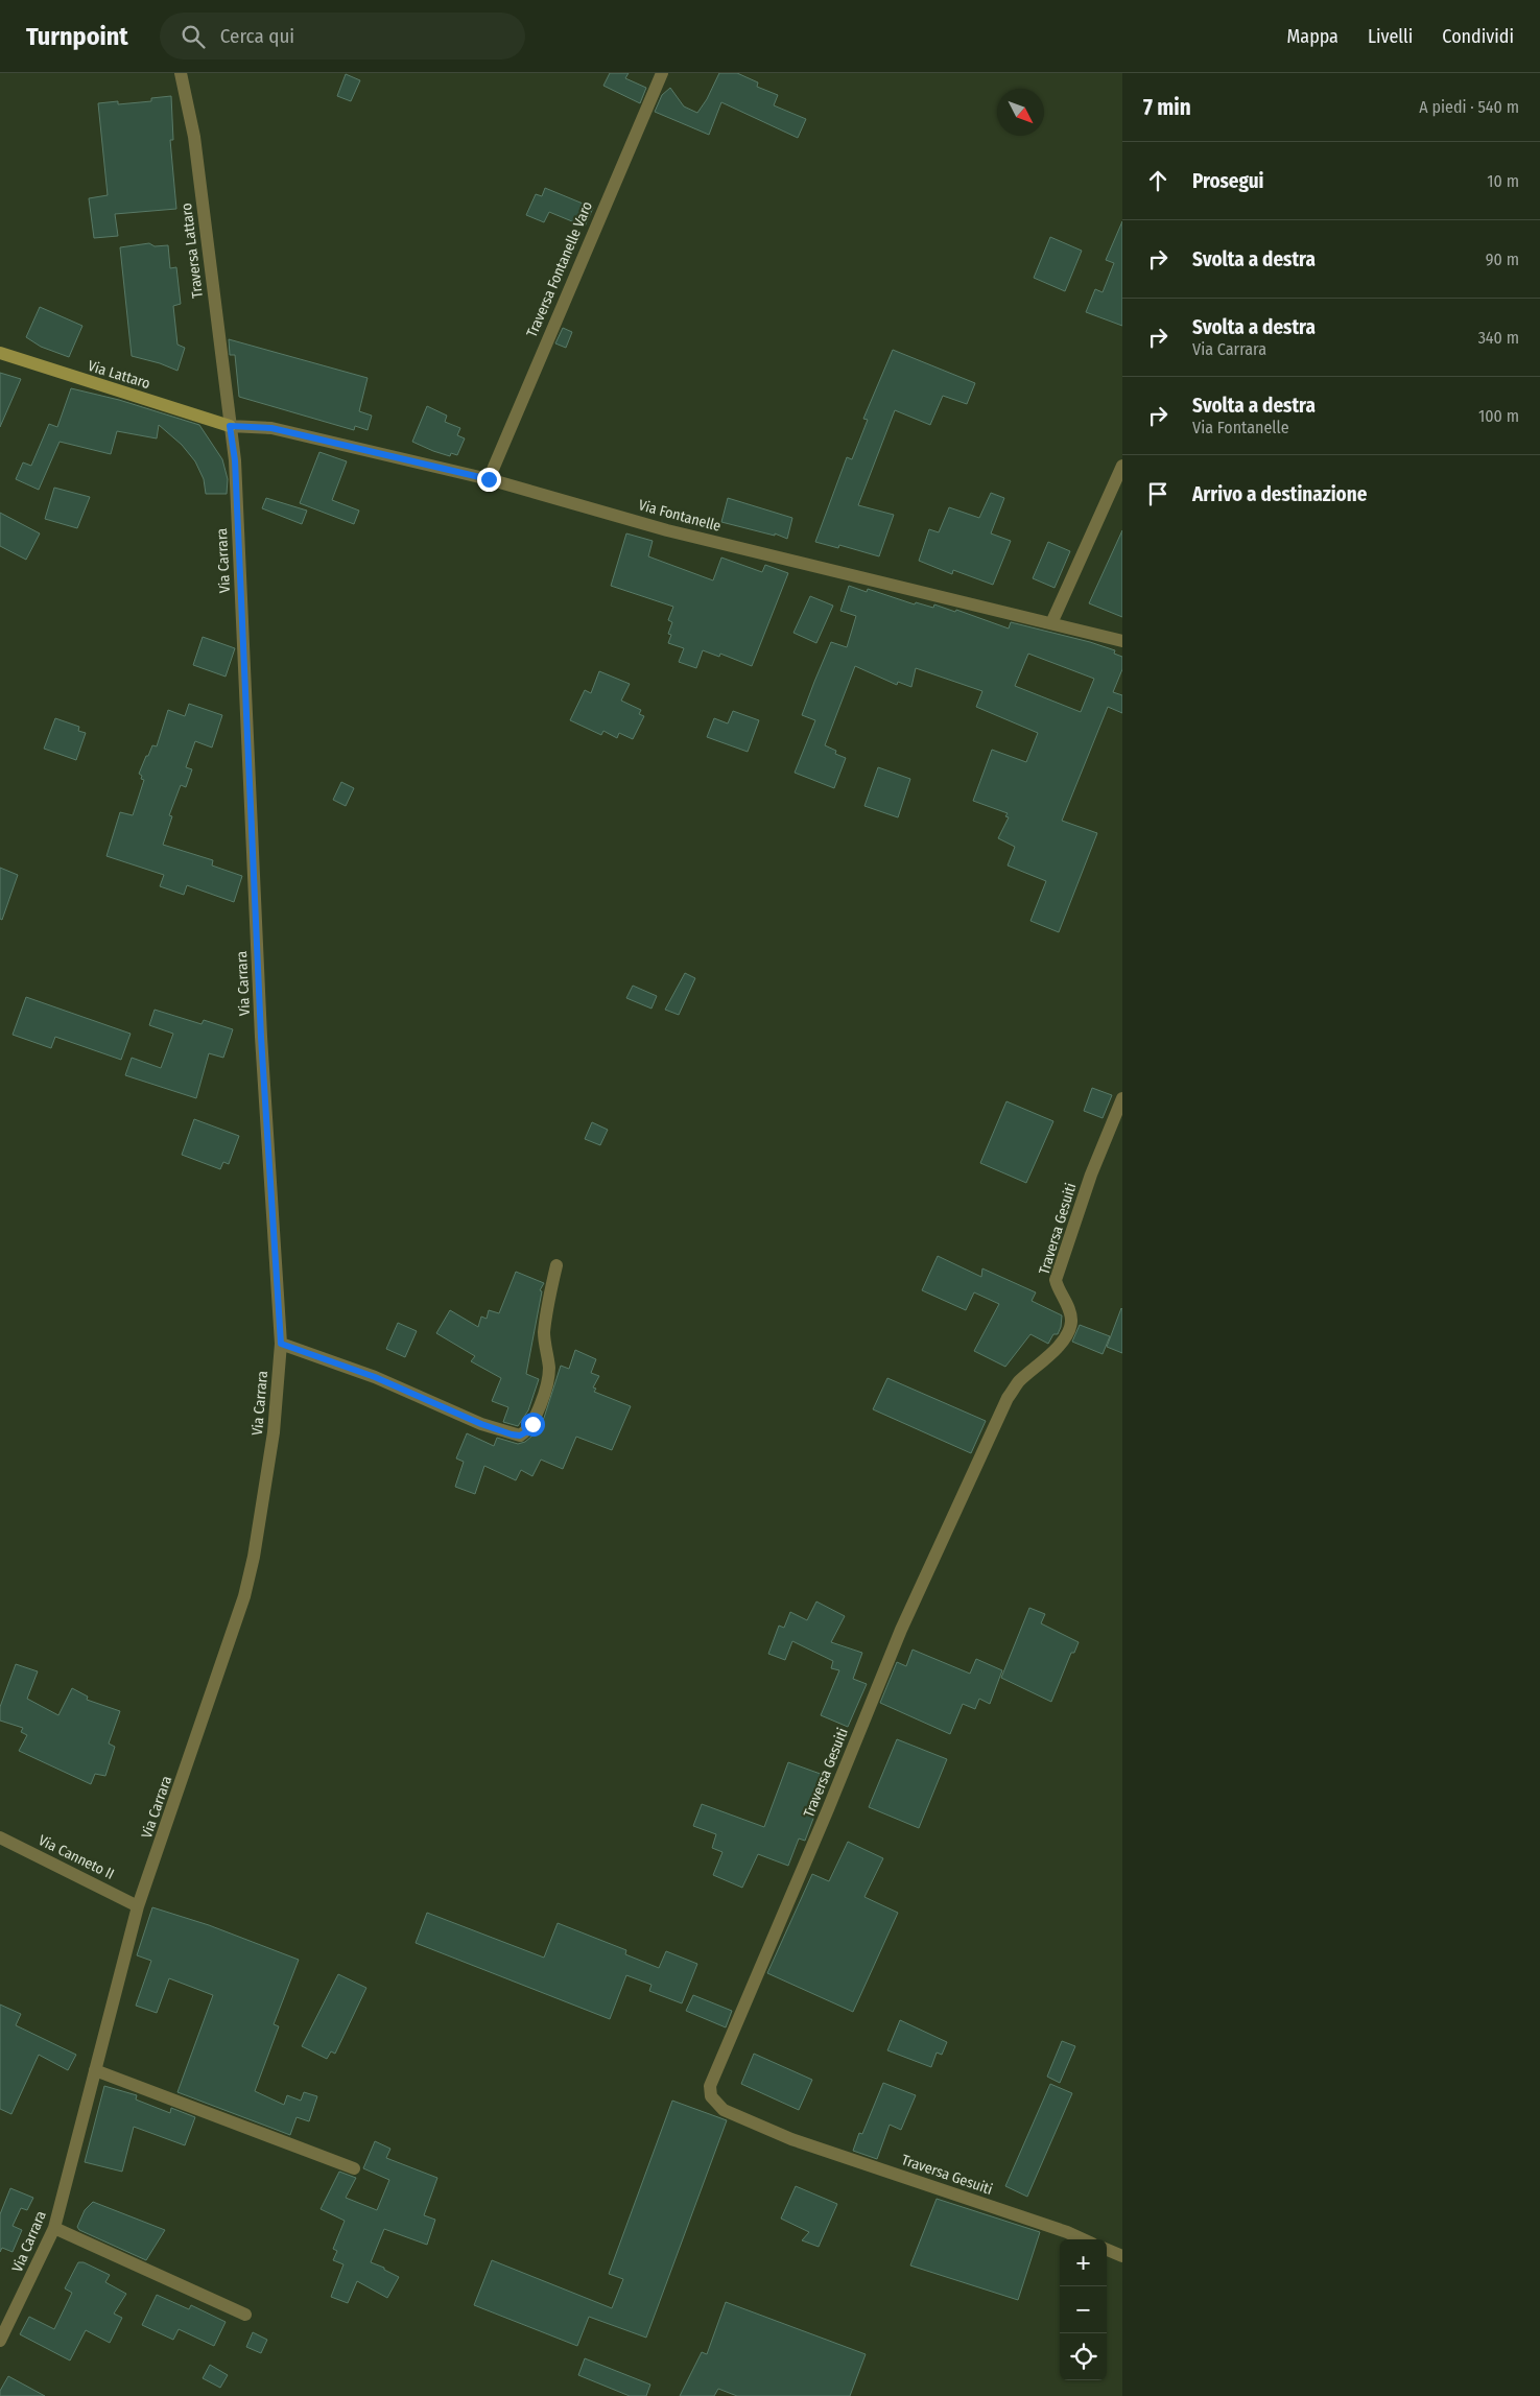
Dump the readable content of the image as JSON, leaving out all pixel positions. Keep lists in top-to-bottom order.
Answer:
{
  "streets": {
    "street": [
      "Traversa Lattaro",
      "Traversa Fontanelle Varo",
      "Via Lattaro",
      "Via Fontanelle",
      "Via Carrara",
      "Traversa Gesuiti",
      "Via Canneto II"
    ]
  },
  "crossings": [
    ["Traversa Lattaro", "Via Lattaro"],
    ["Traversa Lattaro", "Via Fontanelle"],
    ["Traversa Lattaro", "Via Carrara"],
    ["Traversa Fontanelle Varo", "Via Fontanelle"],
    ["Via Lattaro", "Via Fontanelle"],
    ["Via Lattaro", "Via Carrara"],
    ["Via Fontanelle", "Via Carrara"],
    ["Via Carrara", "Via Canneto II"]
  ],
  "north": "bottom right",
  "page": {
    "header": "Turnpoint",
    "search": "Cerca qui",
    "nav": ["Mappa", "Livelli", "Condividi"],
    "heading": ["7 min", "A piedi · 540 m"],
    "list": [
      ["Prosegui", "10 m"],
      ["Svolta a destra", "90 m"],
      ["Svolta a destra", "Via Carrara", "340 m"],
      ["Svolta a destra", "Via Fontanelle", "100 m"],
      "Arrivo a destinazione"
    ],
    "map_buttons": ["+", "−"]
  }
}
